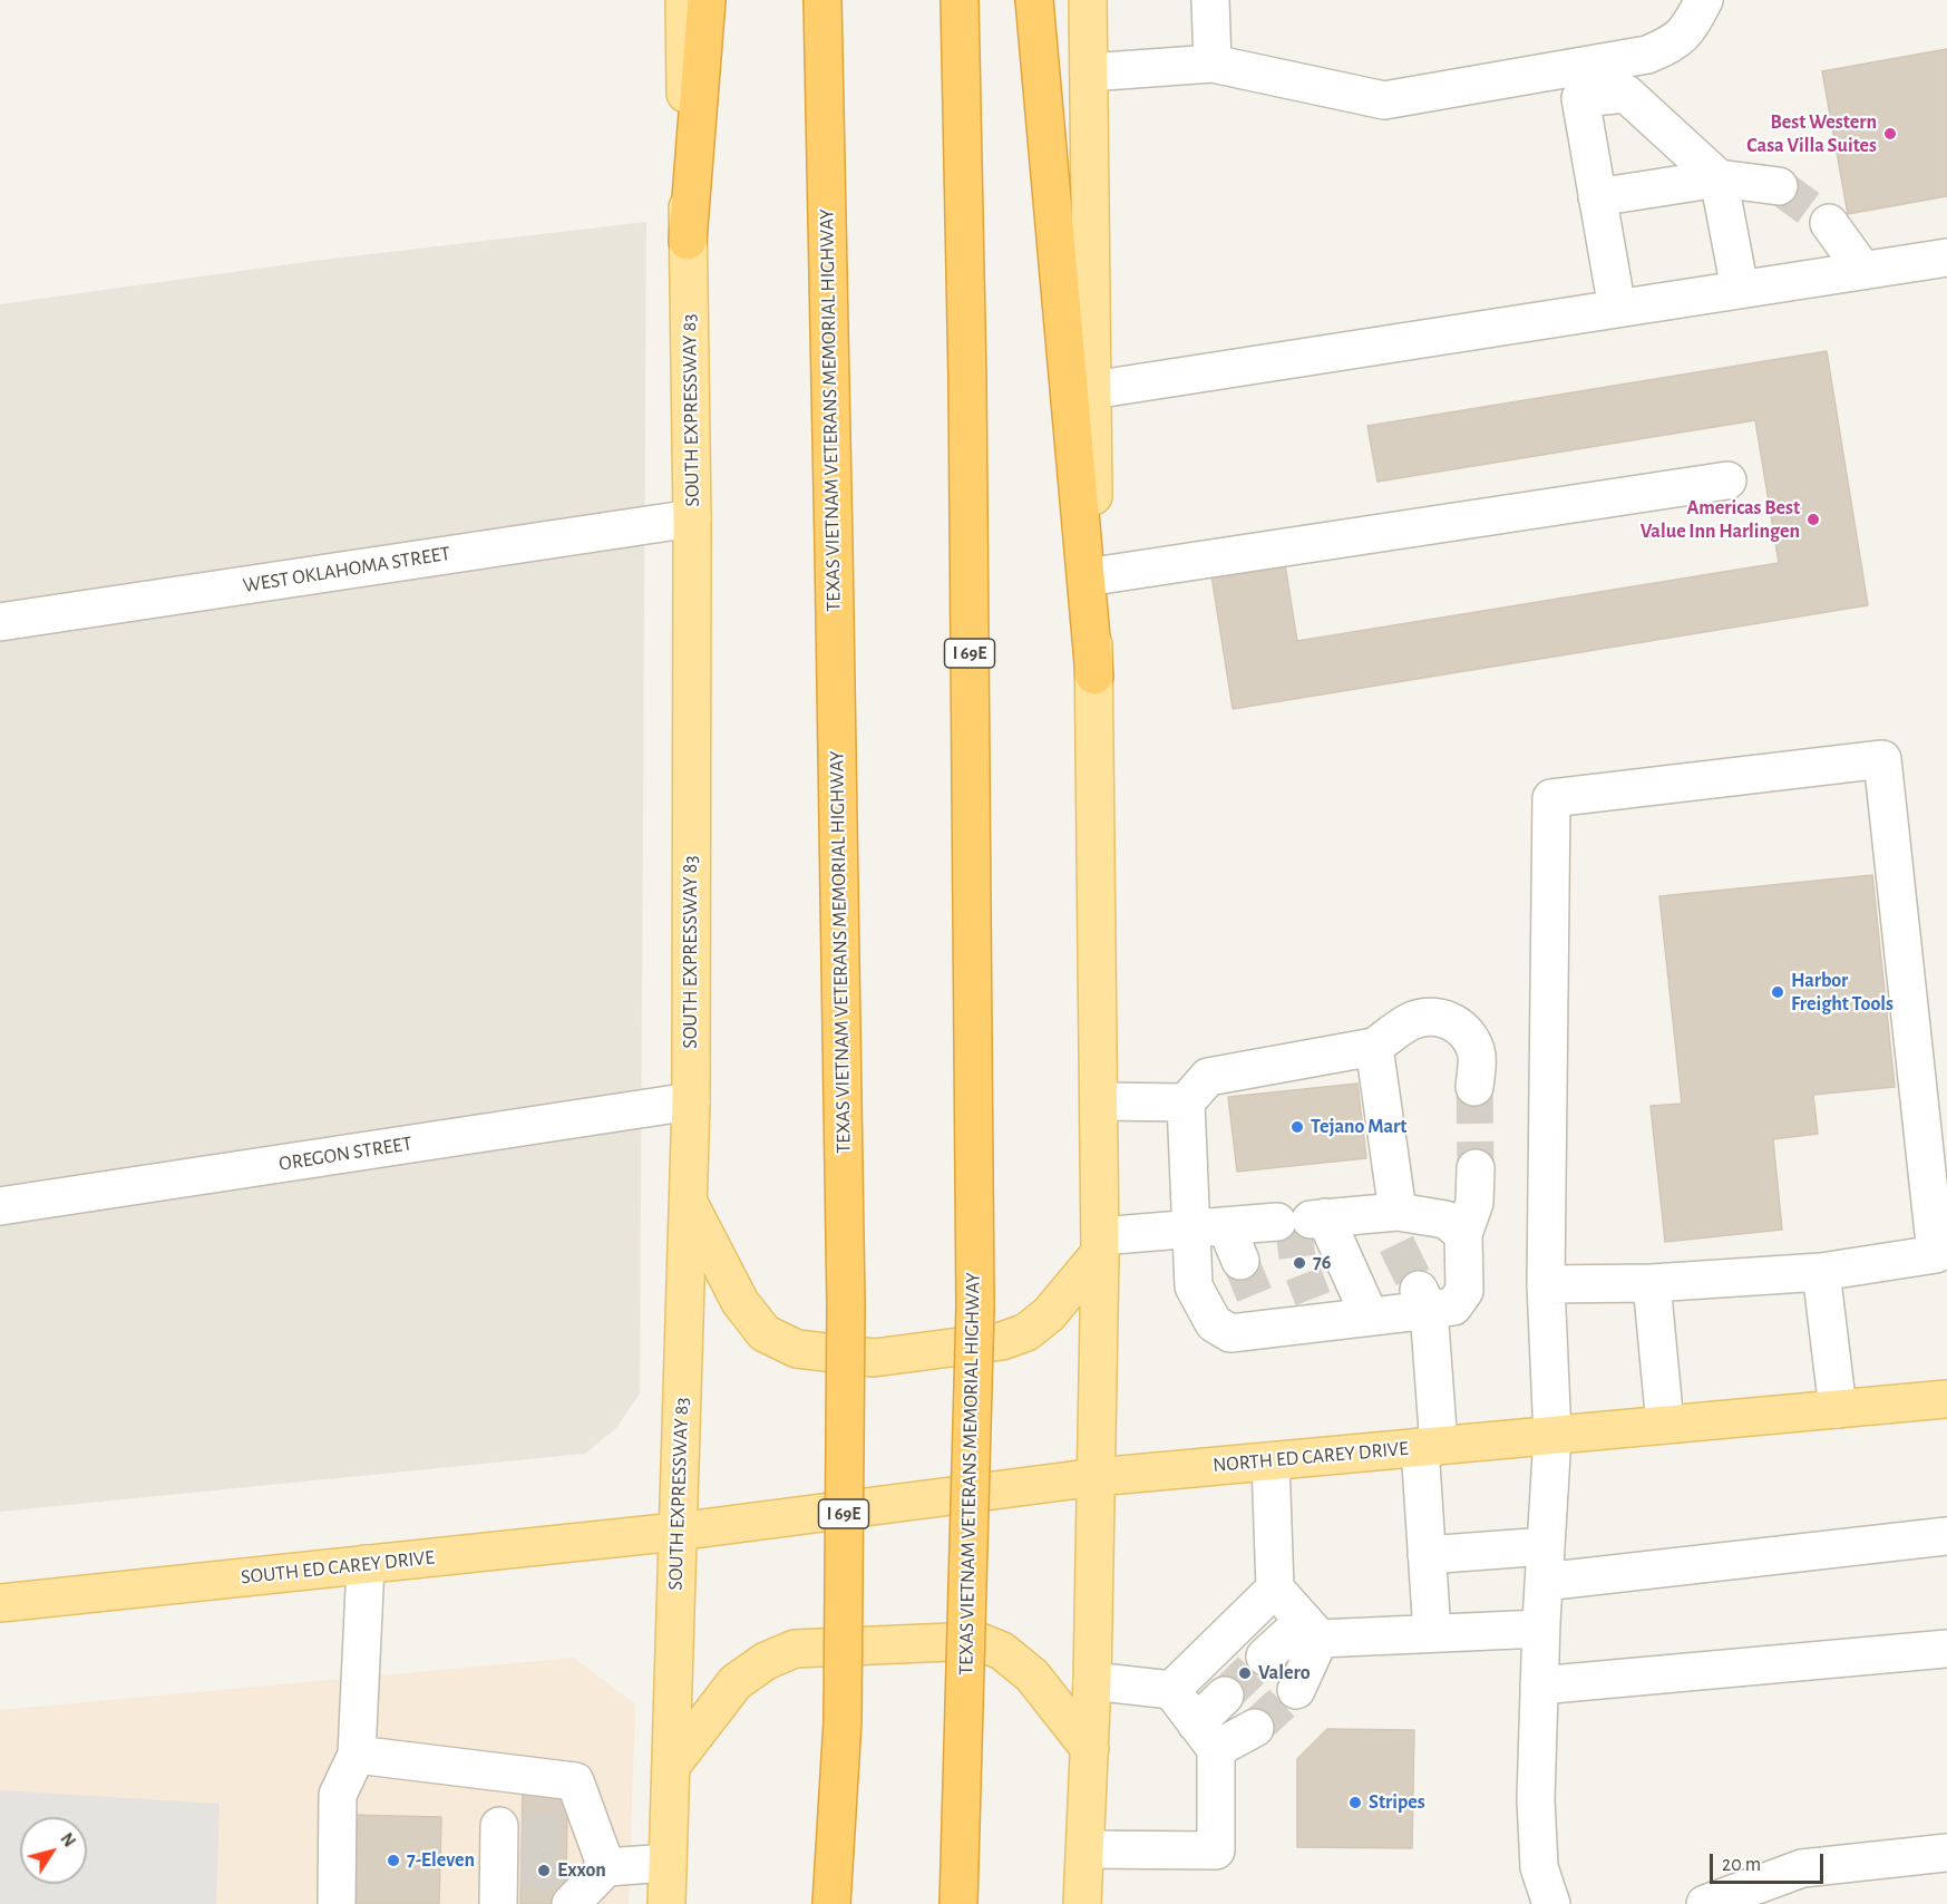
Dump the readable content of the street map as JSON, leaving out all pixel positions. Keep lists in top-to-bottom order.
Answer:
{
  "streets": {
    "highway": ["TEXAS VIETNAM VETERANS MEMORIAL HIGHWAY", "I 69E"],
    "main road": ["SOUTH EXPRESSWAY 83", "NORTH ED CAREY DRIVE", "SOUTH ED CAREY DRIVE"],
    "street": ["WEST OKLAHOMA STREET", "OREGON STREET"]
  },
  "crossings": [
    ["SOUTH EXPRESSWAY 83", "WEST OKLAHOMA STREET"],
    ["SOUTH EXPRESSWAY 83", "OREGON STREET"],
    ["SOUTH EXPRESSWAY 83", "NORTH ED CAREY DRIVE"],
    ["SOUTH EXPRESSWAY 83", "SOUTH ED CAREY DRIVE"],
    ["NORTH ED CAREY DRIVE", "SOUTH ED CAREY DRIVE"]
  ],
  "places": [
    "Best Western Casa Villa Suites",
    "Americas Best Value Inn Harlingen",
    "Harbor Freight Tools",
    "Tejano Mart",
    "76",
    "Valero",
    "Stripes",
    "7-Eleven",
    "Exxon"
  ],
  "scale_bar": "20 m",
  "north": "top right"
}
